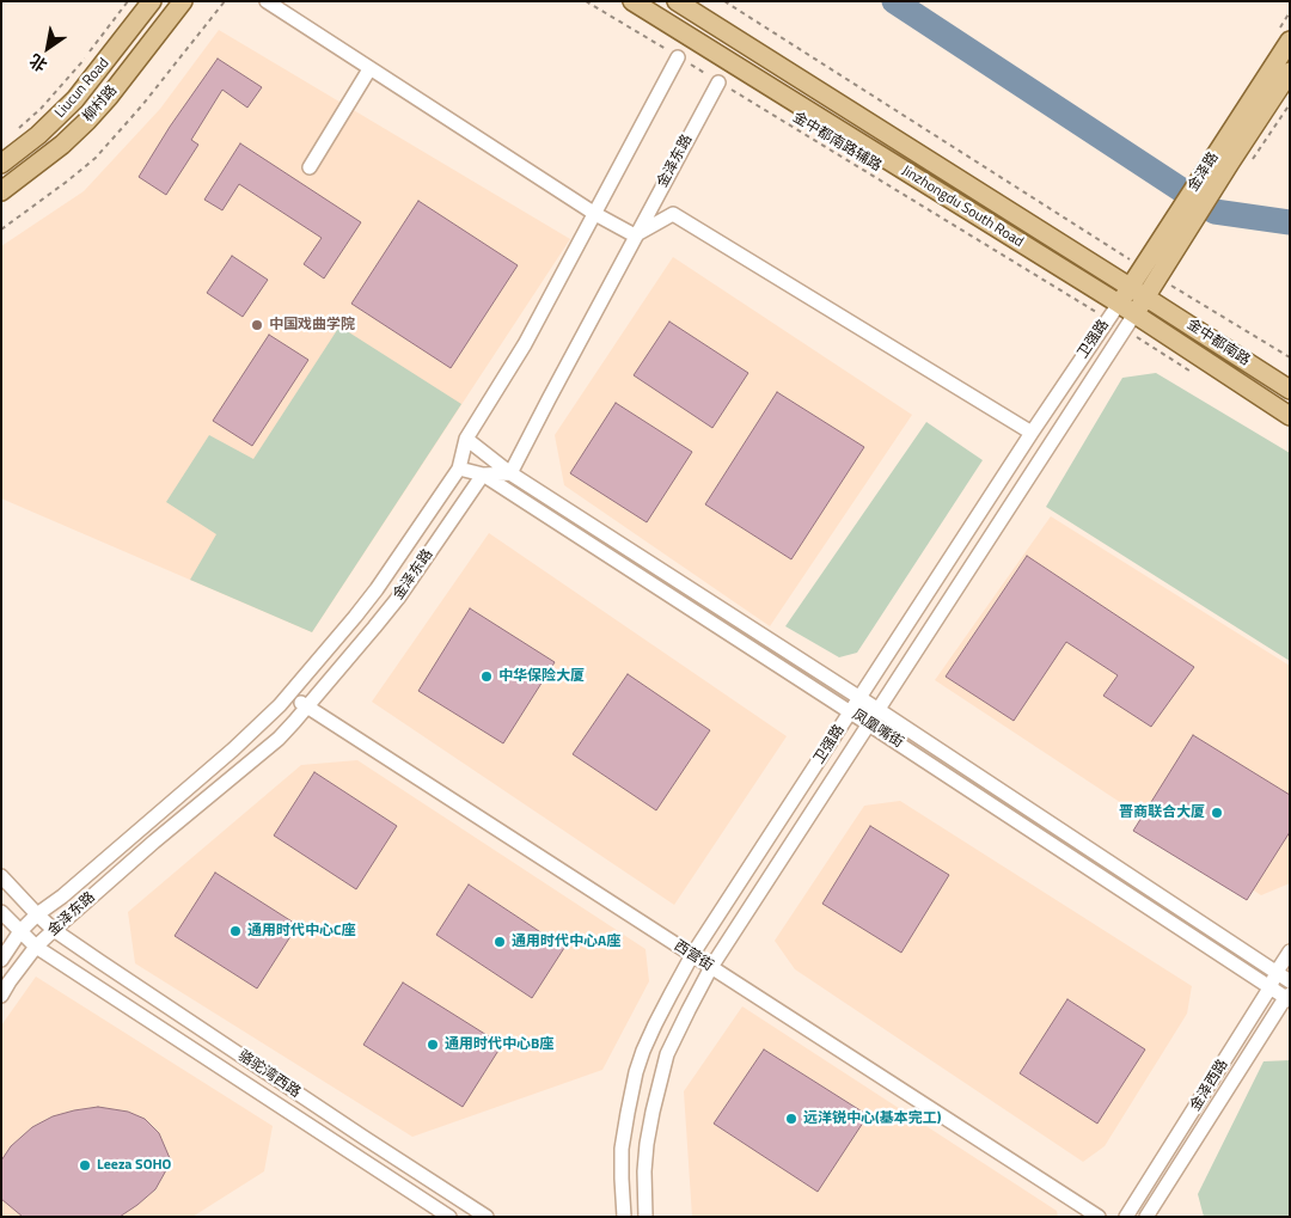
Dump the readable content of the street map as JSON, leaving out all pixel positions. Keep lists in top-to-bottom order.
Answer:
{
  "streets": {
    "main road": [
      "Liucun Road",
      "柳村路",
      "金泽路",
      "Jinzhongdu South Road",
      "金中都南路"
    ],
    "street": [
      "金泽东路",
      "卫强路",
      "凤凰嘴街",
      "西营街",
      "骆驼湾西路",
      "金泽西路"
    ],
    "path": ["金中都南路辅路"]
  },
  "crossings": [
    ["金中都南路辅路", "金泽东路"],
    ["金中都南路辅路", "卫强路"],
    ["金泽东路", "凤凰嘴街"],
    ["金泽东路", "西营街"],
    ["金泽东路", "骆驼湾西路"],
    ["金泽路", "Jinzhongdu South Road"],
    ["金泽路", "卫强路"],
    ["金泽路", "金中都南路"],
    ["Jinzhongdu South Road", "卫强路"],
    ["Jinzhongdu South Road", "金中都南路"],
    ["卫强路", "凤凰嘴街"],
    ["卫强路", "西营街"],
    ["凤凰嘴街", "金泽西路"]
  ],
  "places": [
    "中国戏曲学院",
    "中华保险大厦",
    "晋商联合大厦",
    "通用时代中心C座",
    "通用时代中心A座",
    "通用时代中心B座",
    "远洋锐中心(基本完工)",
    "Leeza SOHO"
  ],
  "north": "bottom left"
}
